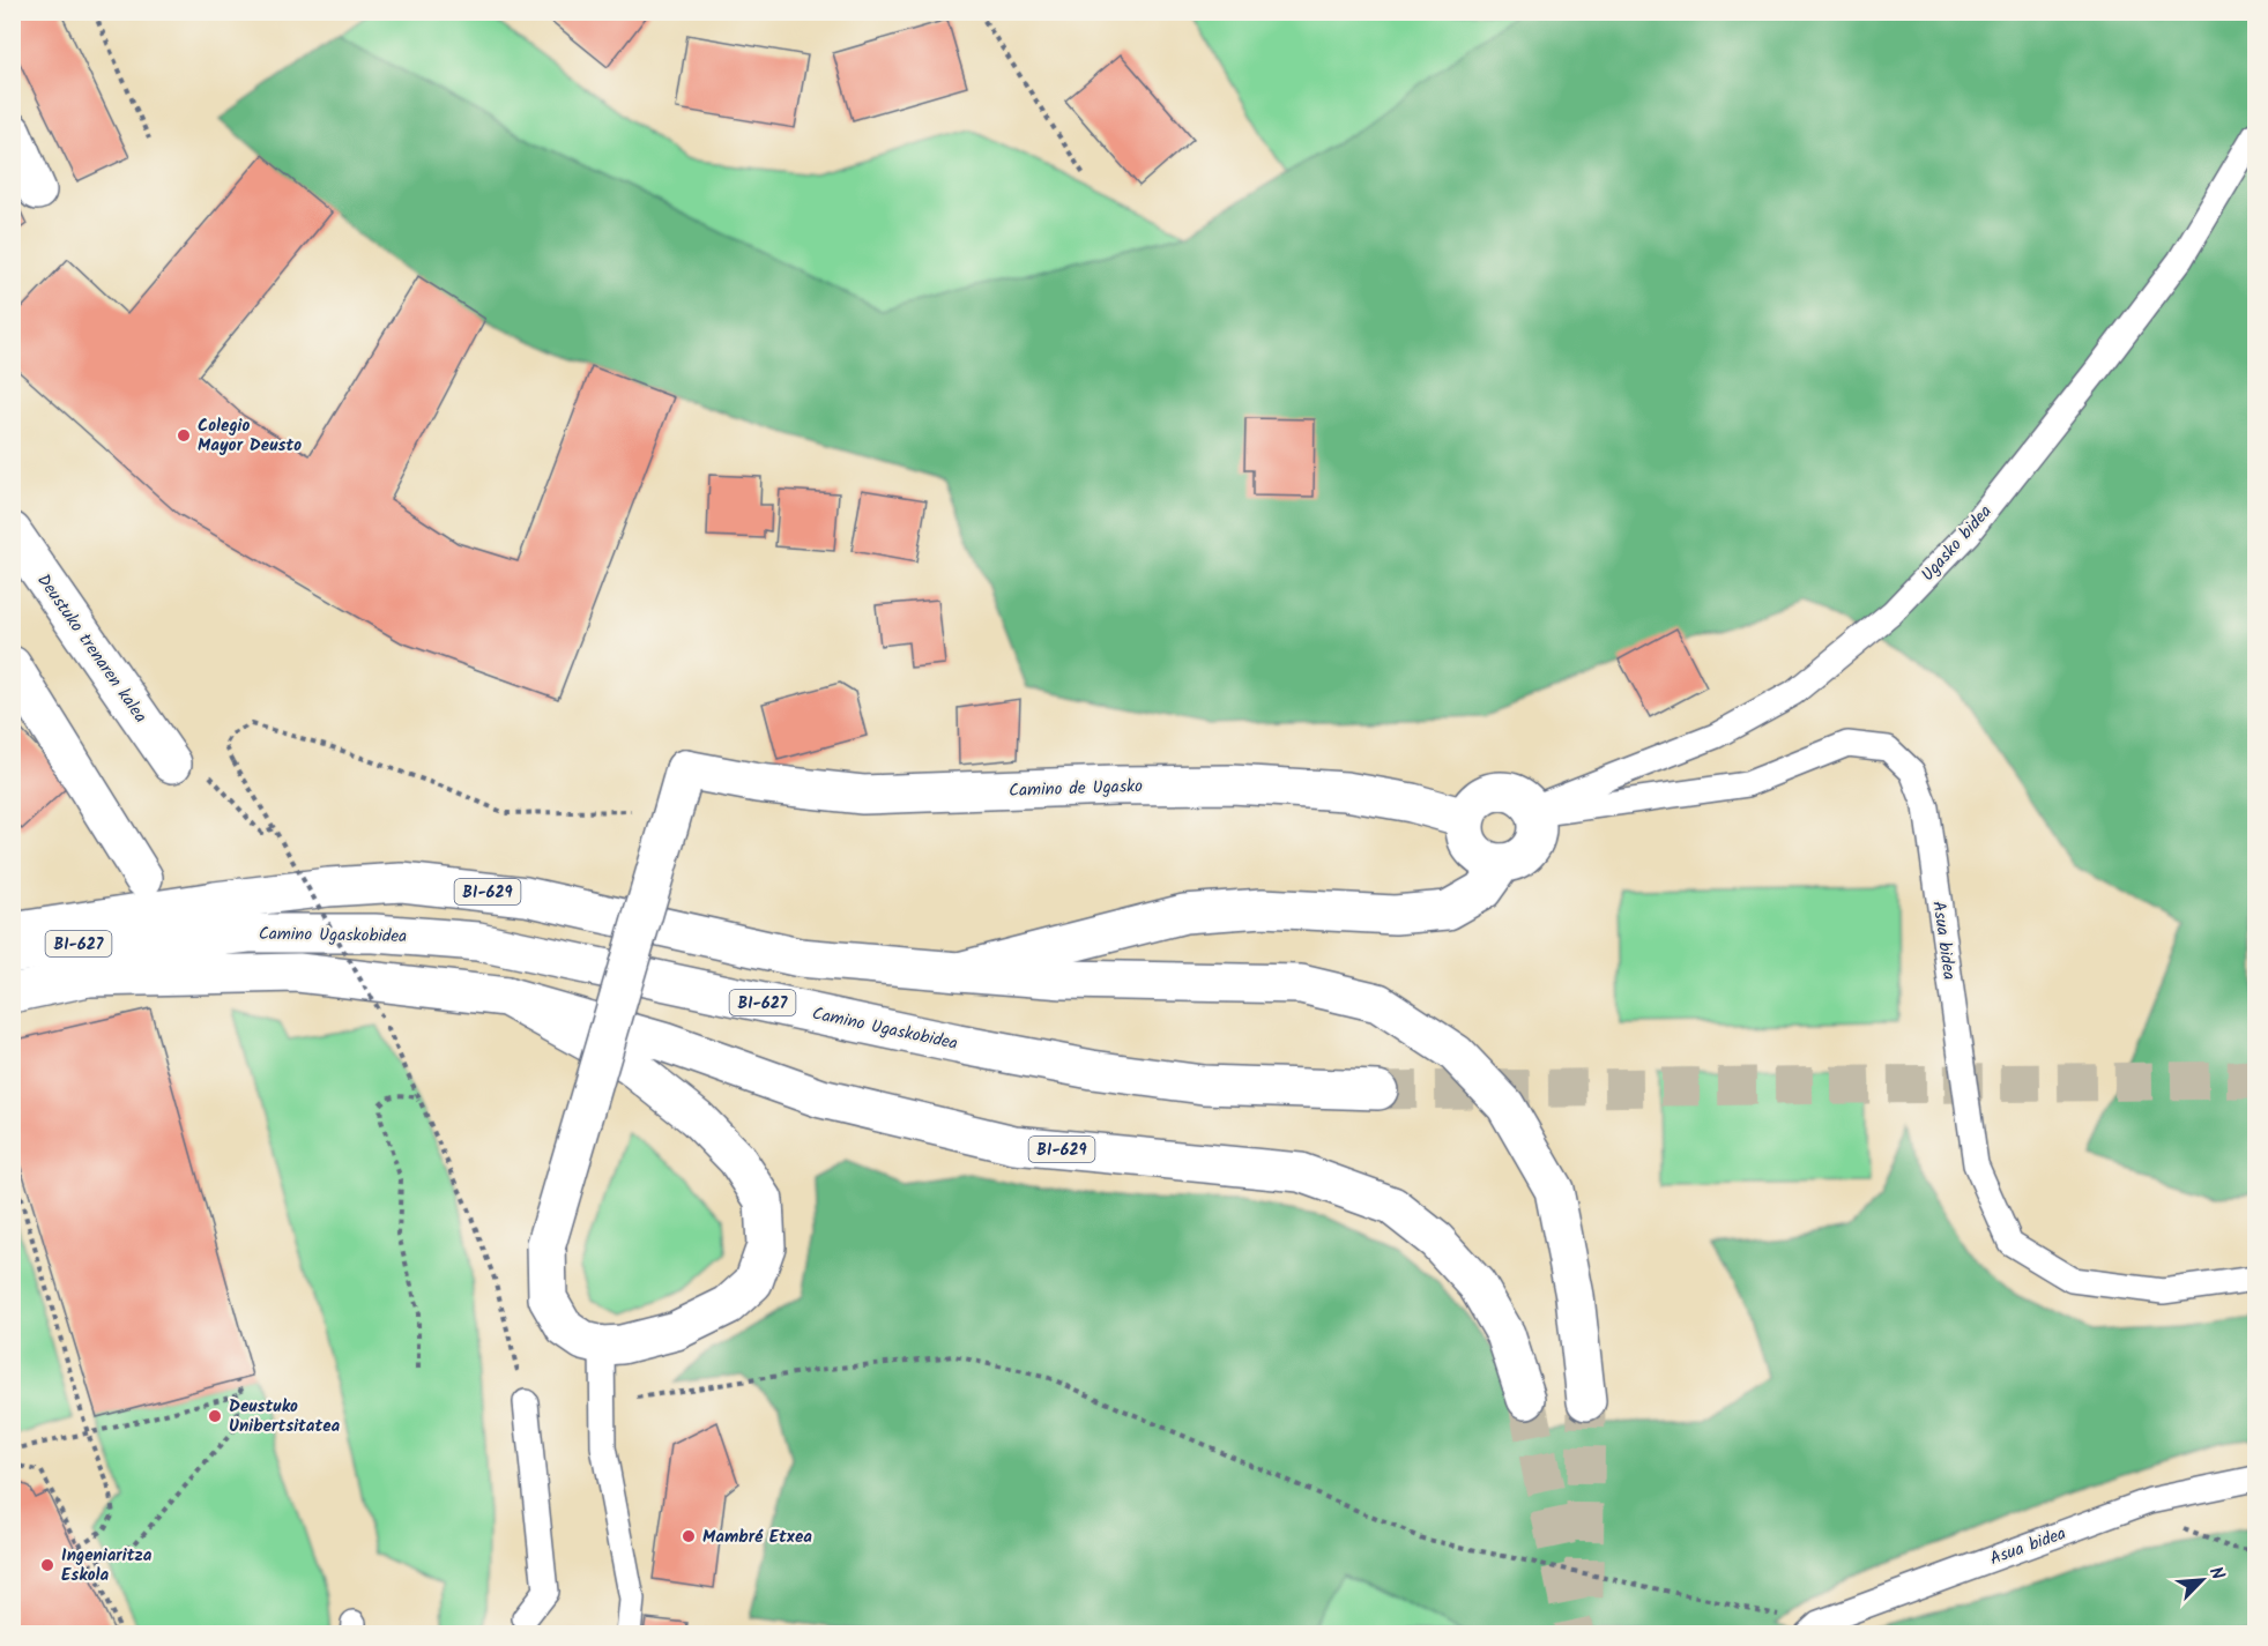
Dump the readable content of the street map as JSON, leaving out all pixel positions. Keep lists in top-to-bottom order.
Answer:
{
  "streets": {
    "main road": [
      "Deustuko trenaren kalea",
      "Camino de Ugasko",
      "BI-629",
      "Camino Ugaskobidea",
      "BI-627"
    ],
    "lane": ["Ugasko bidea", "Asua bidea"]
  },
  "crossings": [
    ["Ugasko bidea", "Camino de Ugasko"],
    ["Ugasko bidea", "Asua bidea"],
    ["Camino de Ugasko", "Asua bidea"],
    ["BI-629", "Camino Ugaskobidea"]
  ],
  "places": [
    "Colegio Mayor Deusto",
    "Deustuko Unibertsitatea",
    "Mambré Etxea",
    "Ingeniaritza Eskola"
  ],
  "north": "top right"
}
